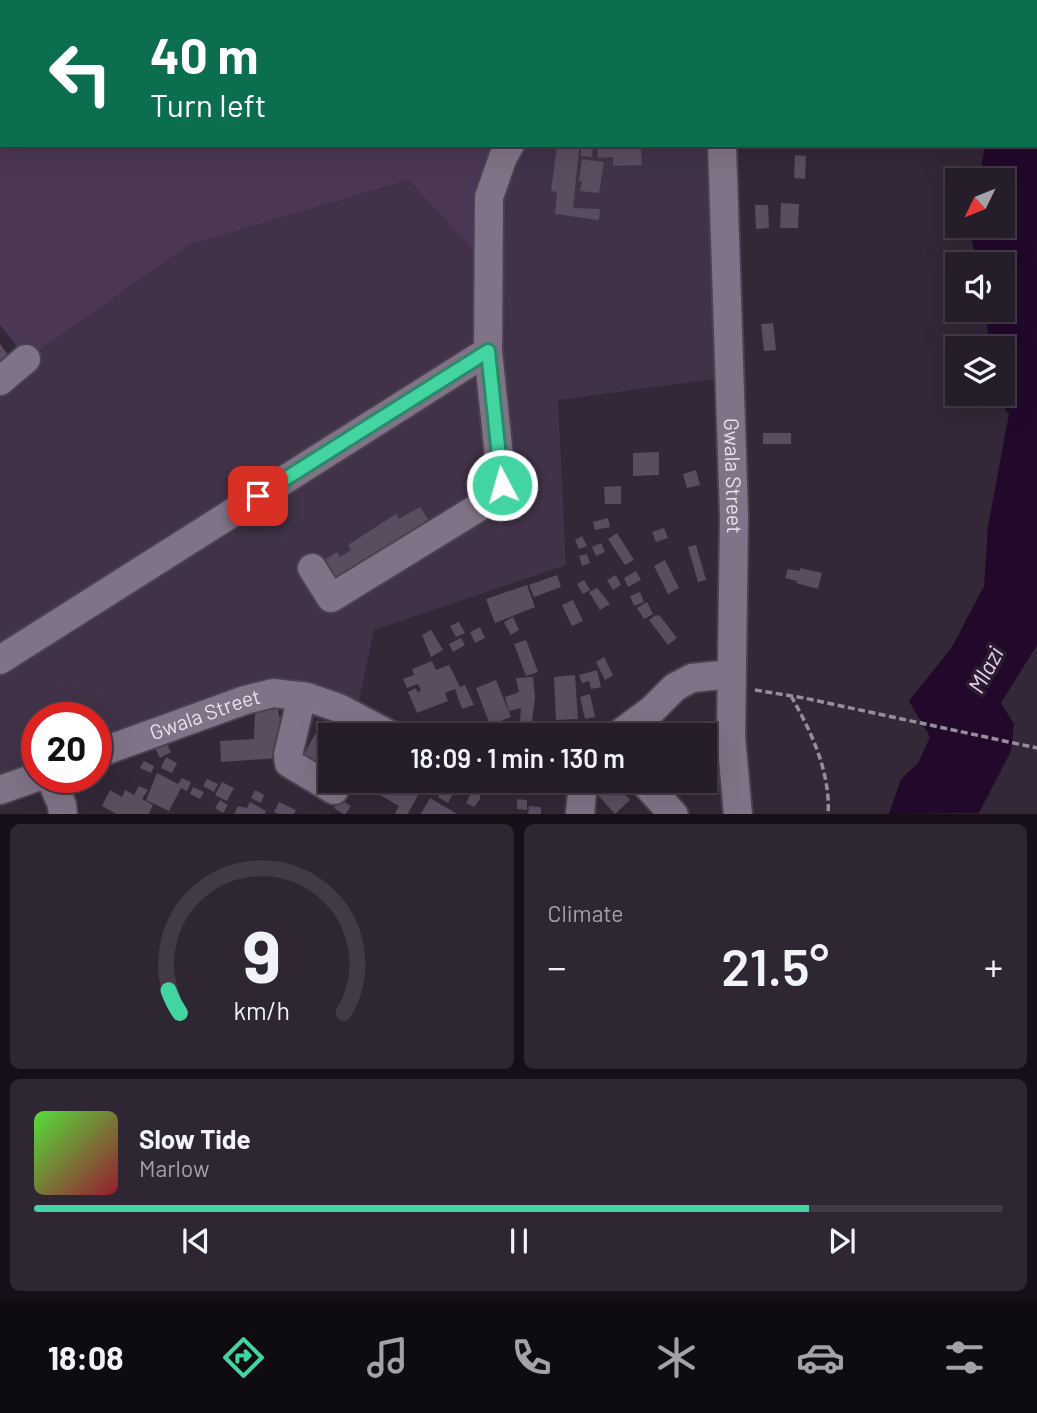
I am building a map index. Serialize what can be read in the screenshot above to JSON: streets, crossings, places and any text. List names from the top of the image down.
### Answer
{
  "streets": {
    "street": ["Gwala Street"]
  },
  "water": ["Mlazi"],
  "north": "bottom left",
  "page": {
    "turn": ["40 m", "Turn left"],
    "limit": "20",
    "trip": "18:09 · 1 min · 130 m",
    "tile": "Climate",
    "heat": ["−", "21.5°", "+"],
    "song": ["Slow Tide", "Marlow"],
    "tabs": "18:08",
    "gauge": ["9", "km/h"]
  }
}
